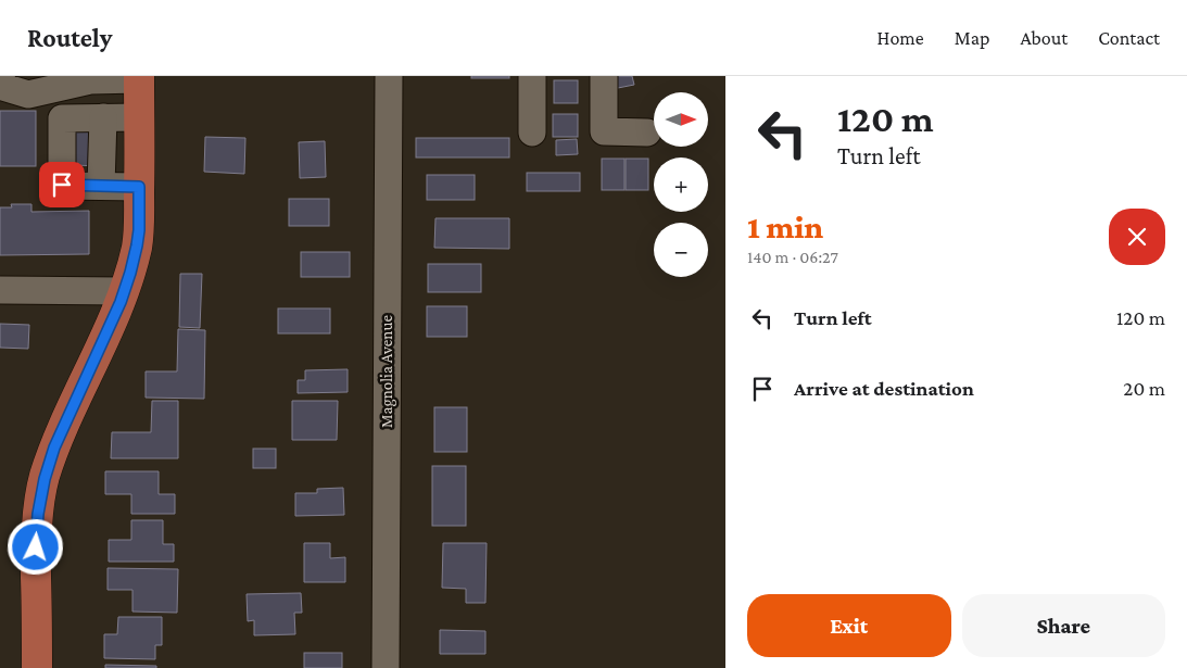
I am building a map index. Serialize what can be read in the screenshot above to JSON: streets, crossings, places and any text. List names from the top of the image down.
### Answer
{
  "streets": {
    "street": ["Magnolia Avenue"]
  },
  "north": "right",
  "page": {
    "header": "Routely",
    "nav": [
      "Home",
      "Map",
      "About",
      "Contact"
    ],
    "turn": ["120 m", "Turn left"],
    "map_buttons": ["+", "−"],
    "heading": ["1 min", "140 m · 06:27"],
    "list": [
      {
        "name": "Turn left",
        "value": "120 m"
      },
      {
        "name": "Arrive at destination",
        "value": "20 m"
      }
    ],
    "buttons": ["Exit", "Share"]
  }
}
